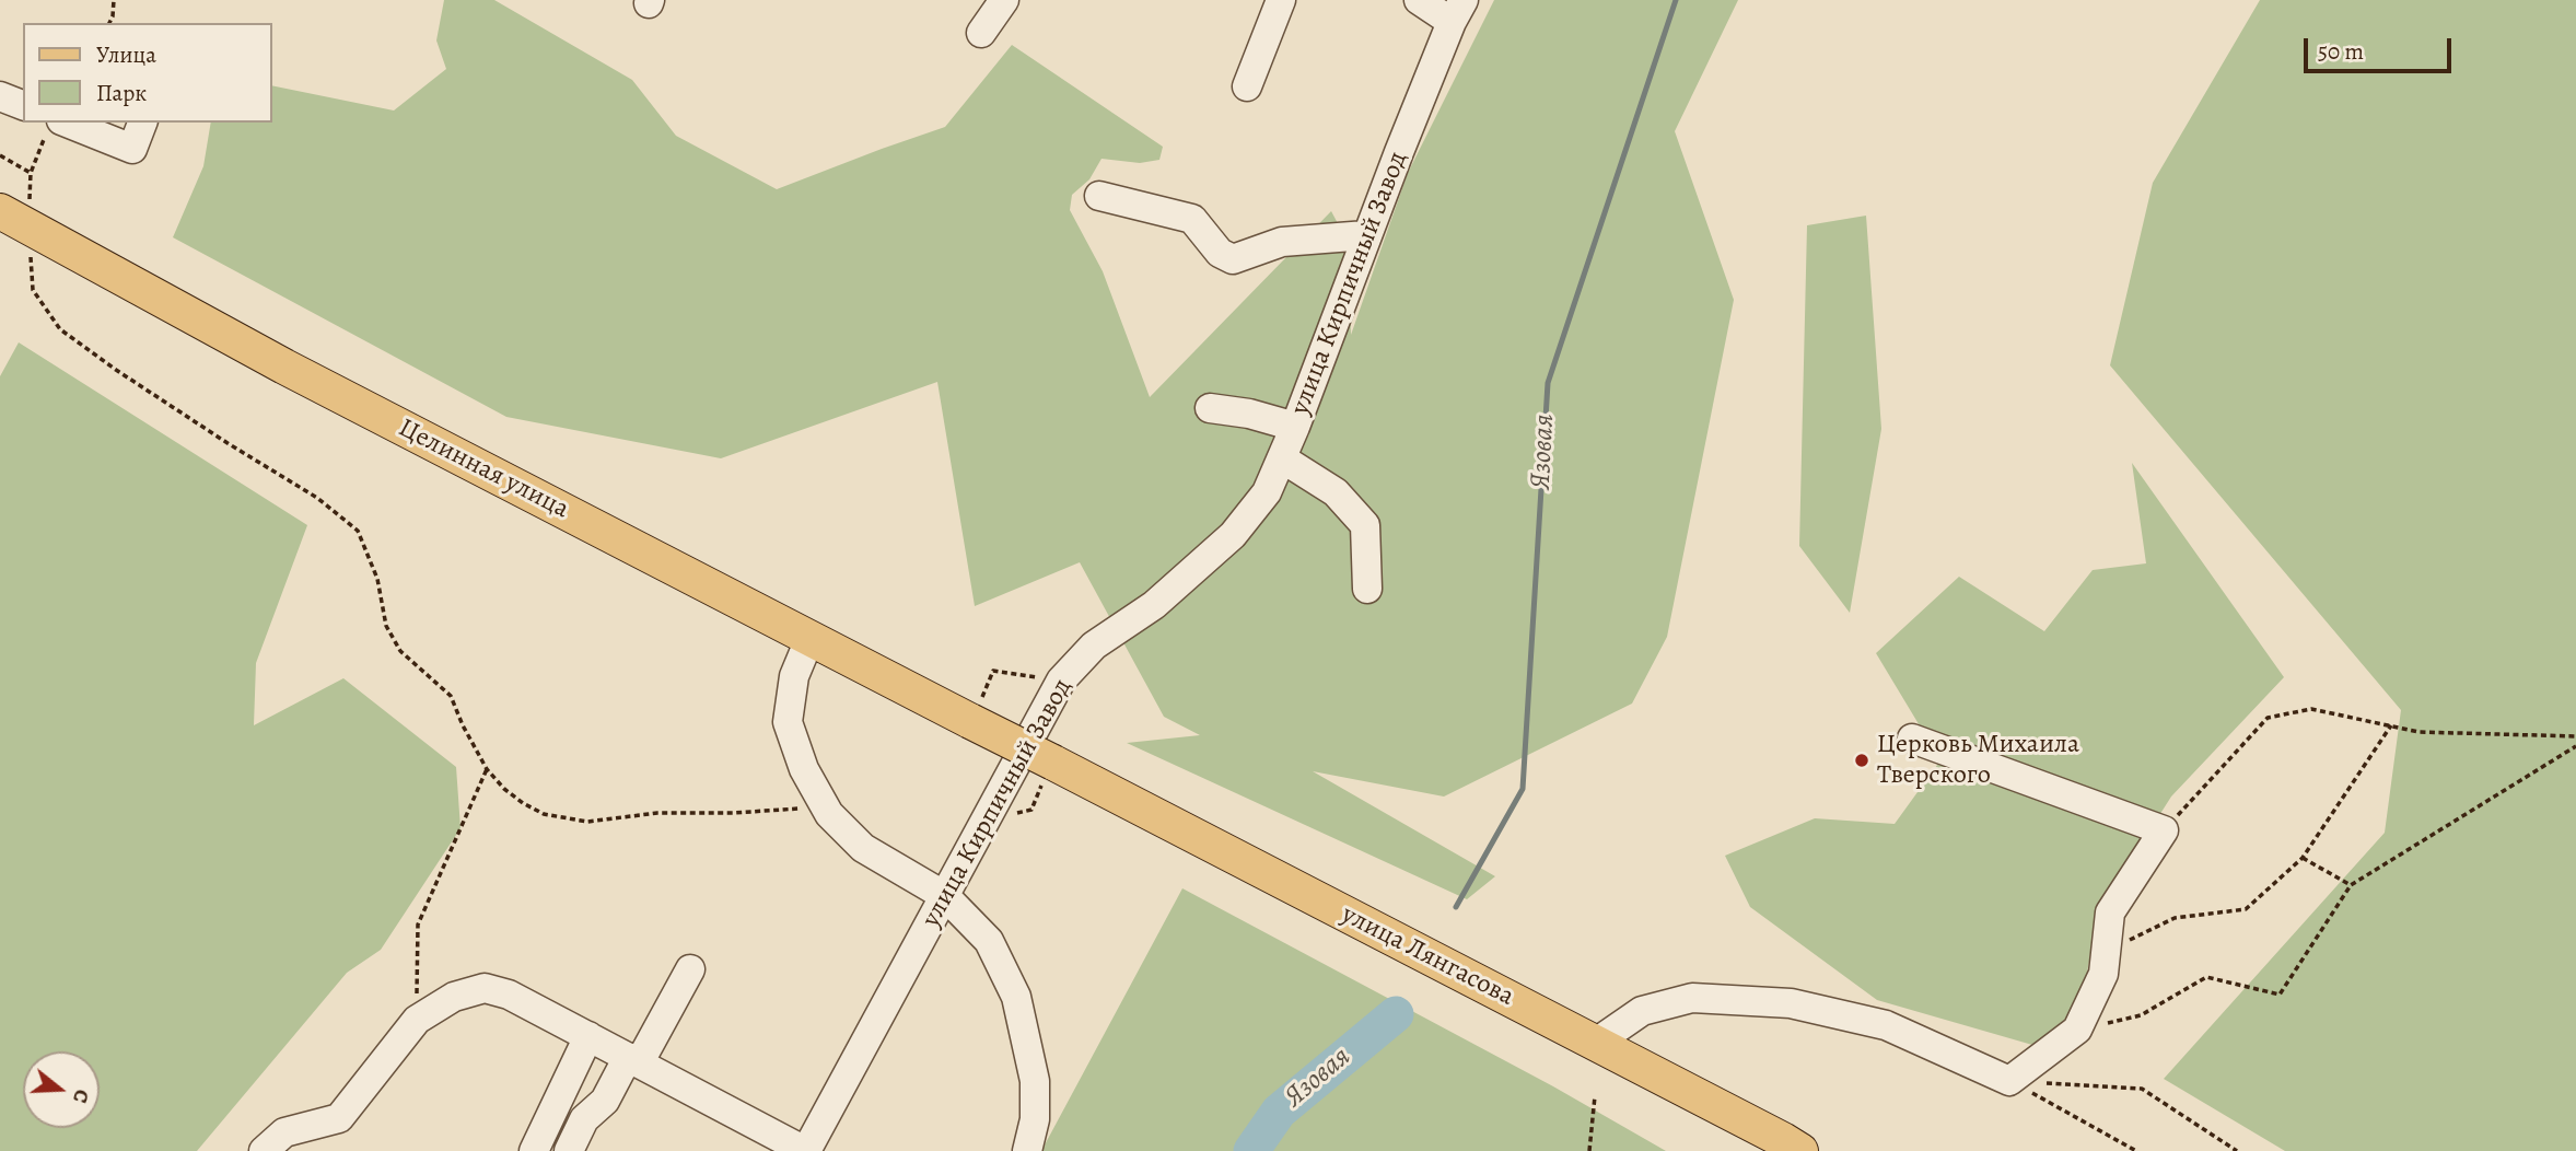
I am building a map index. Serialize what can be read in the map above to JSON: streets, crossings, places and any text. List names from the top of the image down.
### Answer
{
  "streets": {
    "main road": ["Целинная улица", "улица Лянгасова"],
    "street": ["улица Кирпичный Завод"]
  },
  "crossings": [
    ["Целинная улица", "улица Лянгасова"]
  ],
  "water": ["Язовая"],
  "places": ["Церковь Михаила Тверского"],
  "legend": ["Улица", "Парк"],
  "scale_bar": "50 m",
  "north": "right"
}
